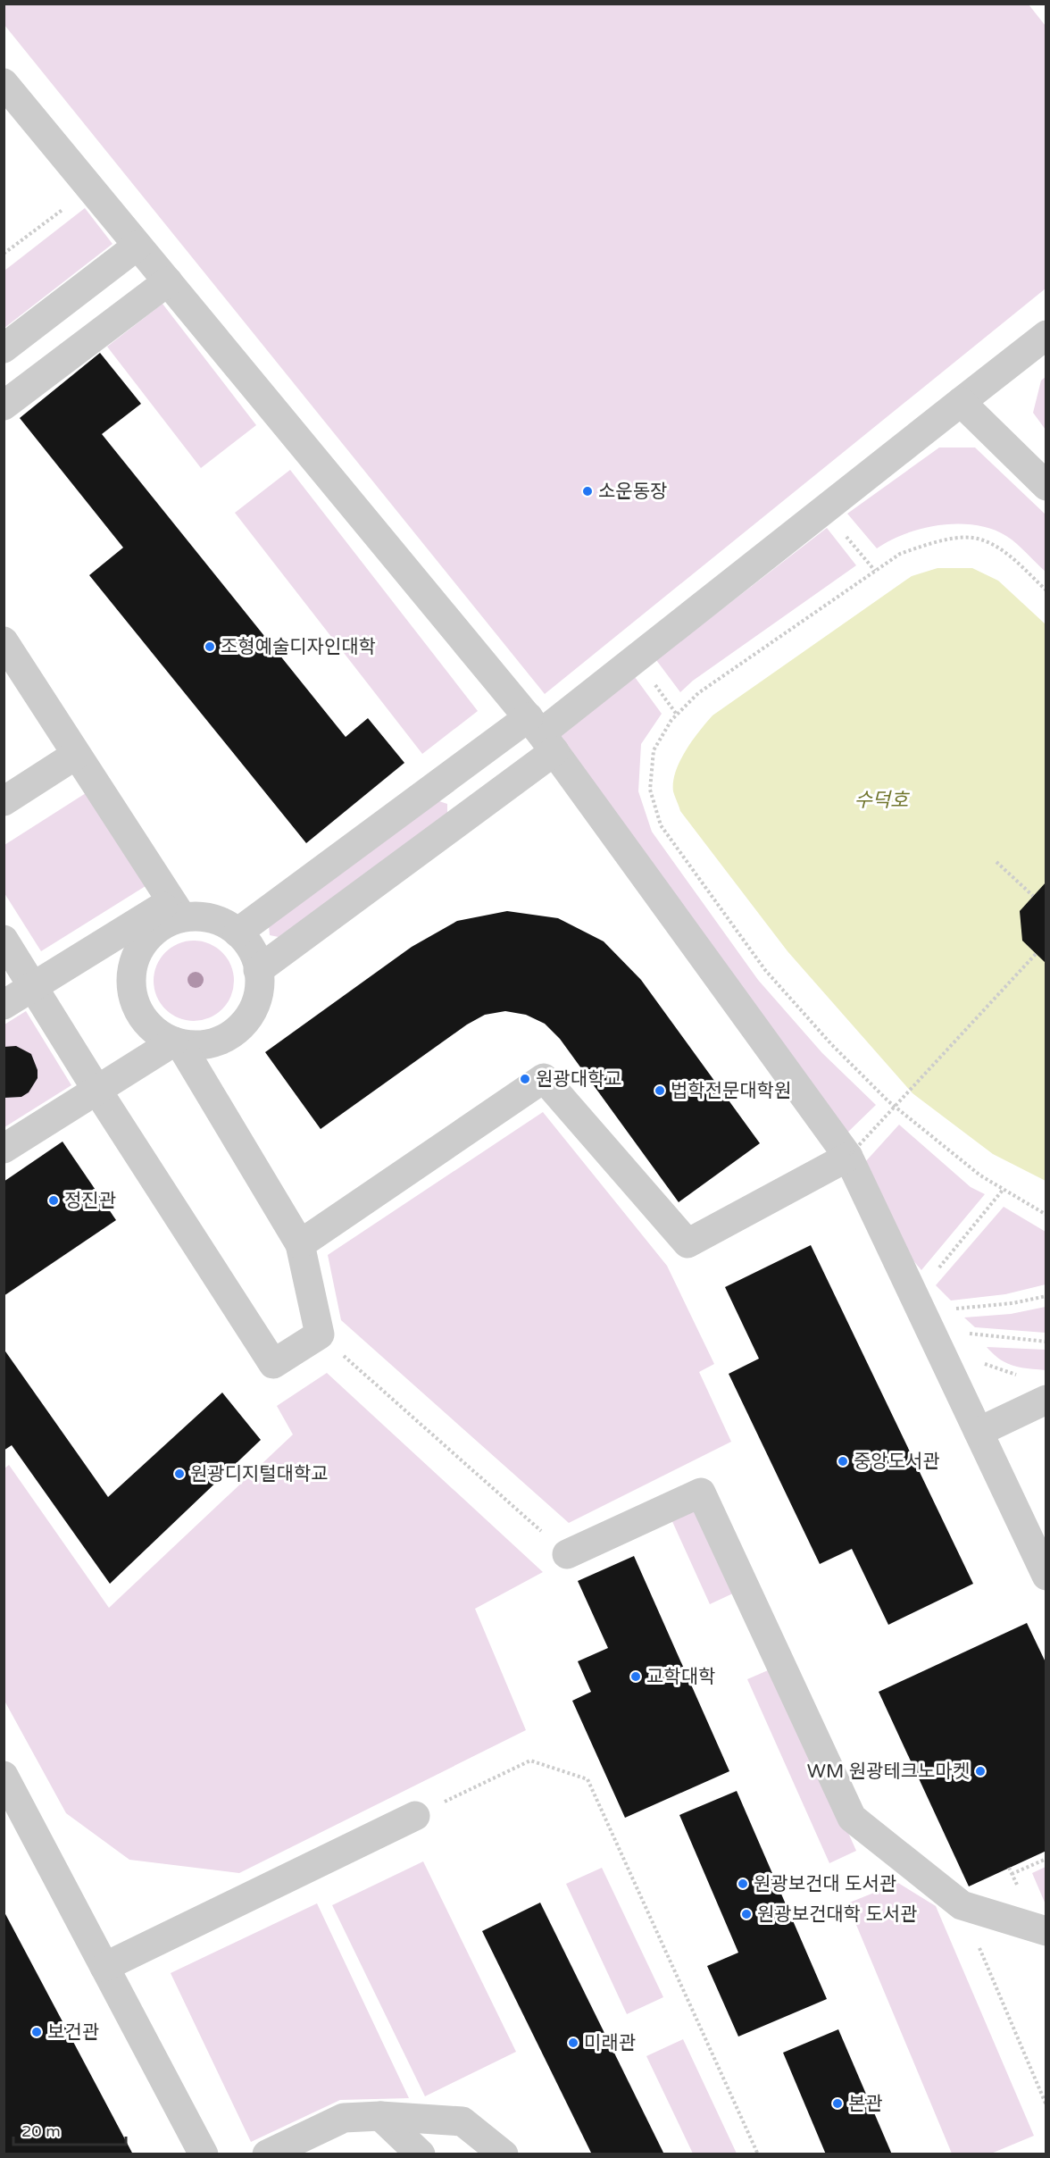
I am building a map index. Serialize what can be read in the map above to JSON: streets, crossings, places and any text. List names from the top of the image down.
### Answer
{
  "water": ["수덕호"],
  "places": [
    "소운동장",
    "조형예술디자인대학",
    "원광대학교",
    "법학전문대학원",
    "정진관",
    "중앙도서관",
    "원광디지털대학교",
    "교학대학",
    "WM 원광테크노마켓",
    "원광보건대 도서관",
    "원광보건대학 도서관",
    "보건관",
    "미래관",
    "본관"
  ],
  "scale_bar": "20 m"
}
